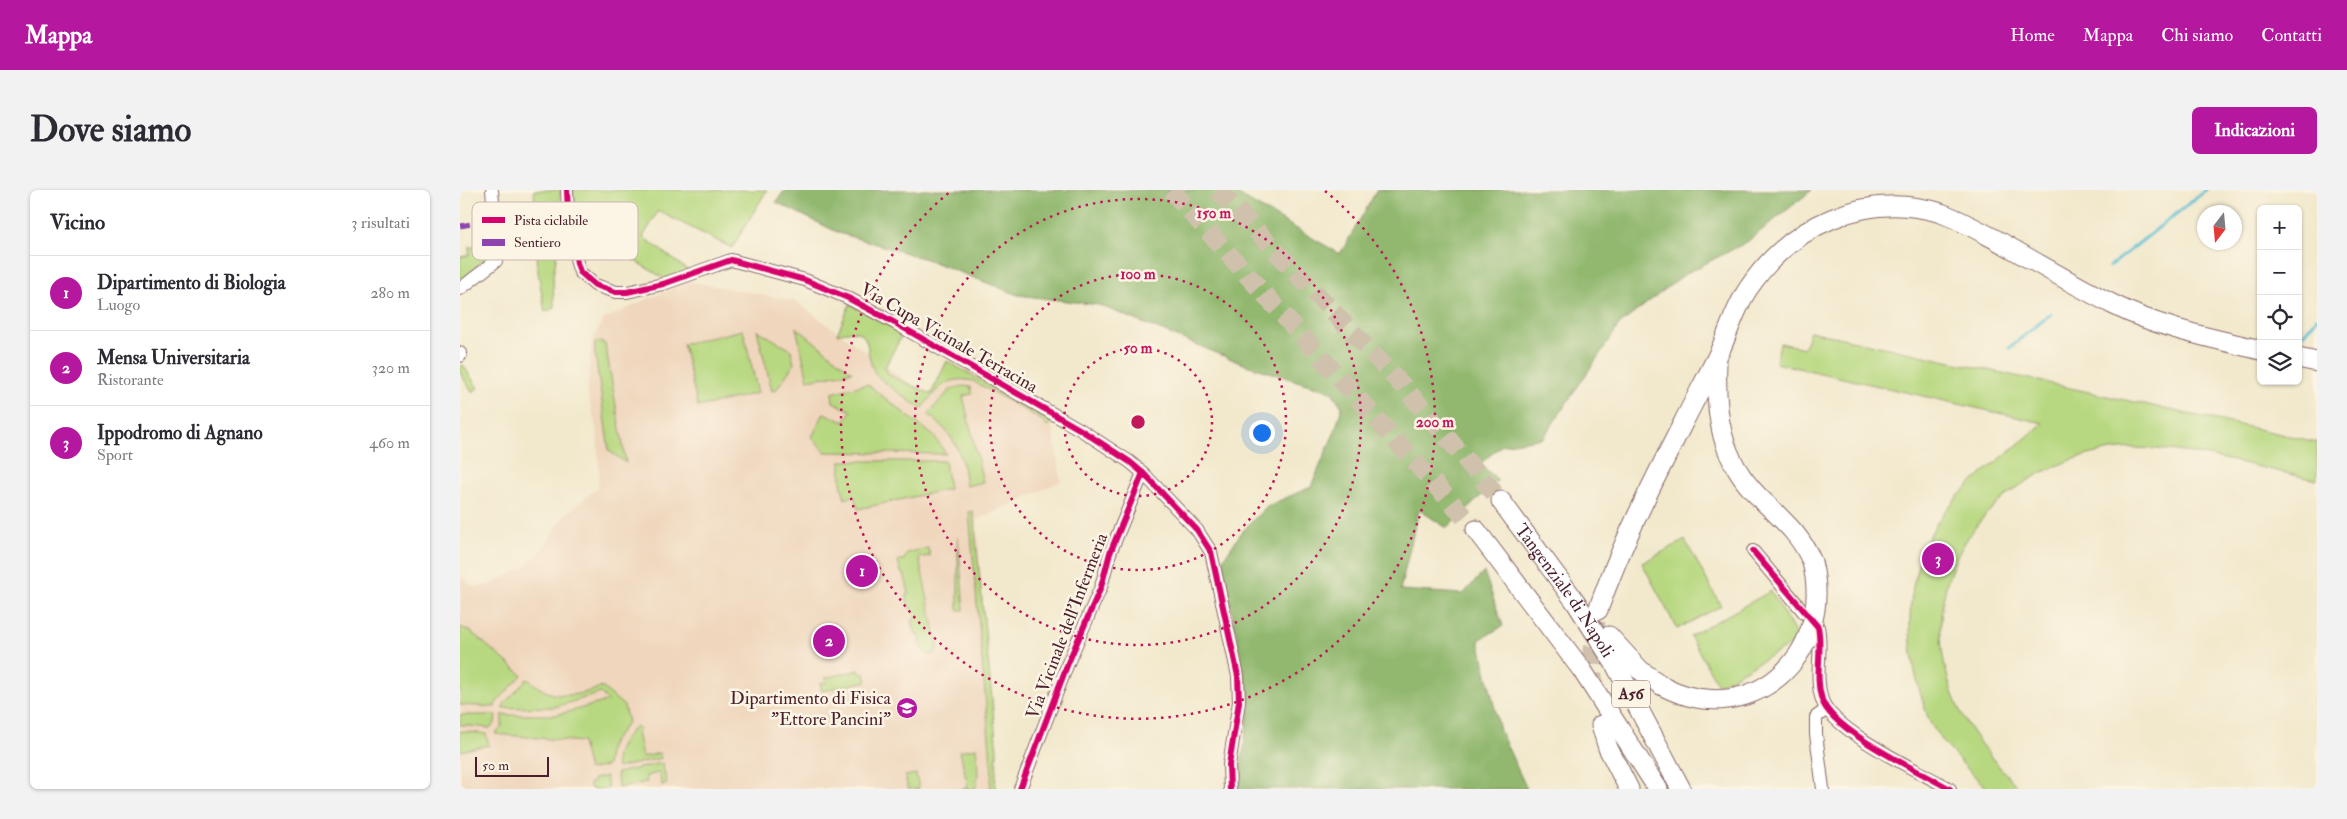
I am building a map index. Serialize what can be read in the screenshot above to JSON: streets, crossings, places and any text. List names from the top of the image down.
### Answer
{
  "streets": {
    "highway": ["Tangenziale di Napoli", "A56"],
    "street": ["Via Cupa Vicinale Terracina", "Via Vicinale dell'Infermeria"]
  },
  "crossings": [
    ["Via Cupa Vicinale Terracina", "Via Vicinale dell'Infermeria"]
  ],
  "places": {
    "school or university": ["Dipartimento di Fisica \"Ettore Pancini\""]
  },
  "legend": ["Pista ciclabile", "Sentiero"],
  "scale_bar": "50 m",
  "north": "bottom",
  "page": {
    "header": "Mappa",
    "nav": [
      "Home",
      "Mappa",
      "Chi siamo",
      "Contatti"
    ],
    "buttons": "Indicazioni",
    "title": "Dove siamo",
    "heading": ["Vicino", "3 risultati"],
    "map_buttons": ["+", "−"],
    "list": [
      {
        "mark": "1",
        "name": "Dipartimento di Biologia",
        "note": "Luogo",
        "value": "280 m"
      },
      {
        "mark": "2",
        "name": "Mensa Universitaria",
        "note": "Ristorante",
        "value": "320 m"
      },
      {
        "mark": "3",
        "name": "Ippodromo di Agnano",
        "note": "Sport",
        "value": "460 m"
      }
    ],
    "pins": ["3", "1", "2"],
    "scale": "50 m"
  },
  "rings": [
    "150 m",
    "100 m",
    "50 m",
    "200 m"
  ]
}
